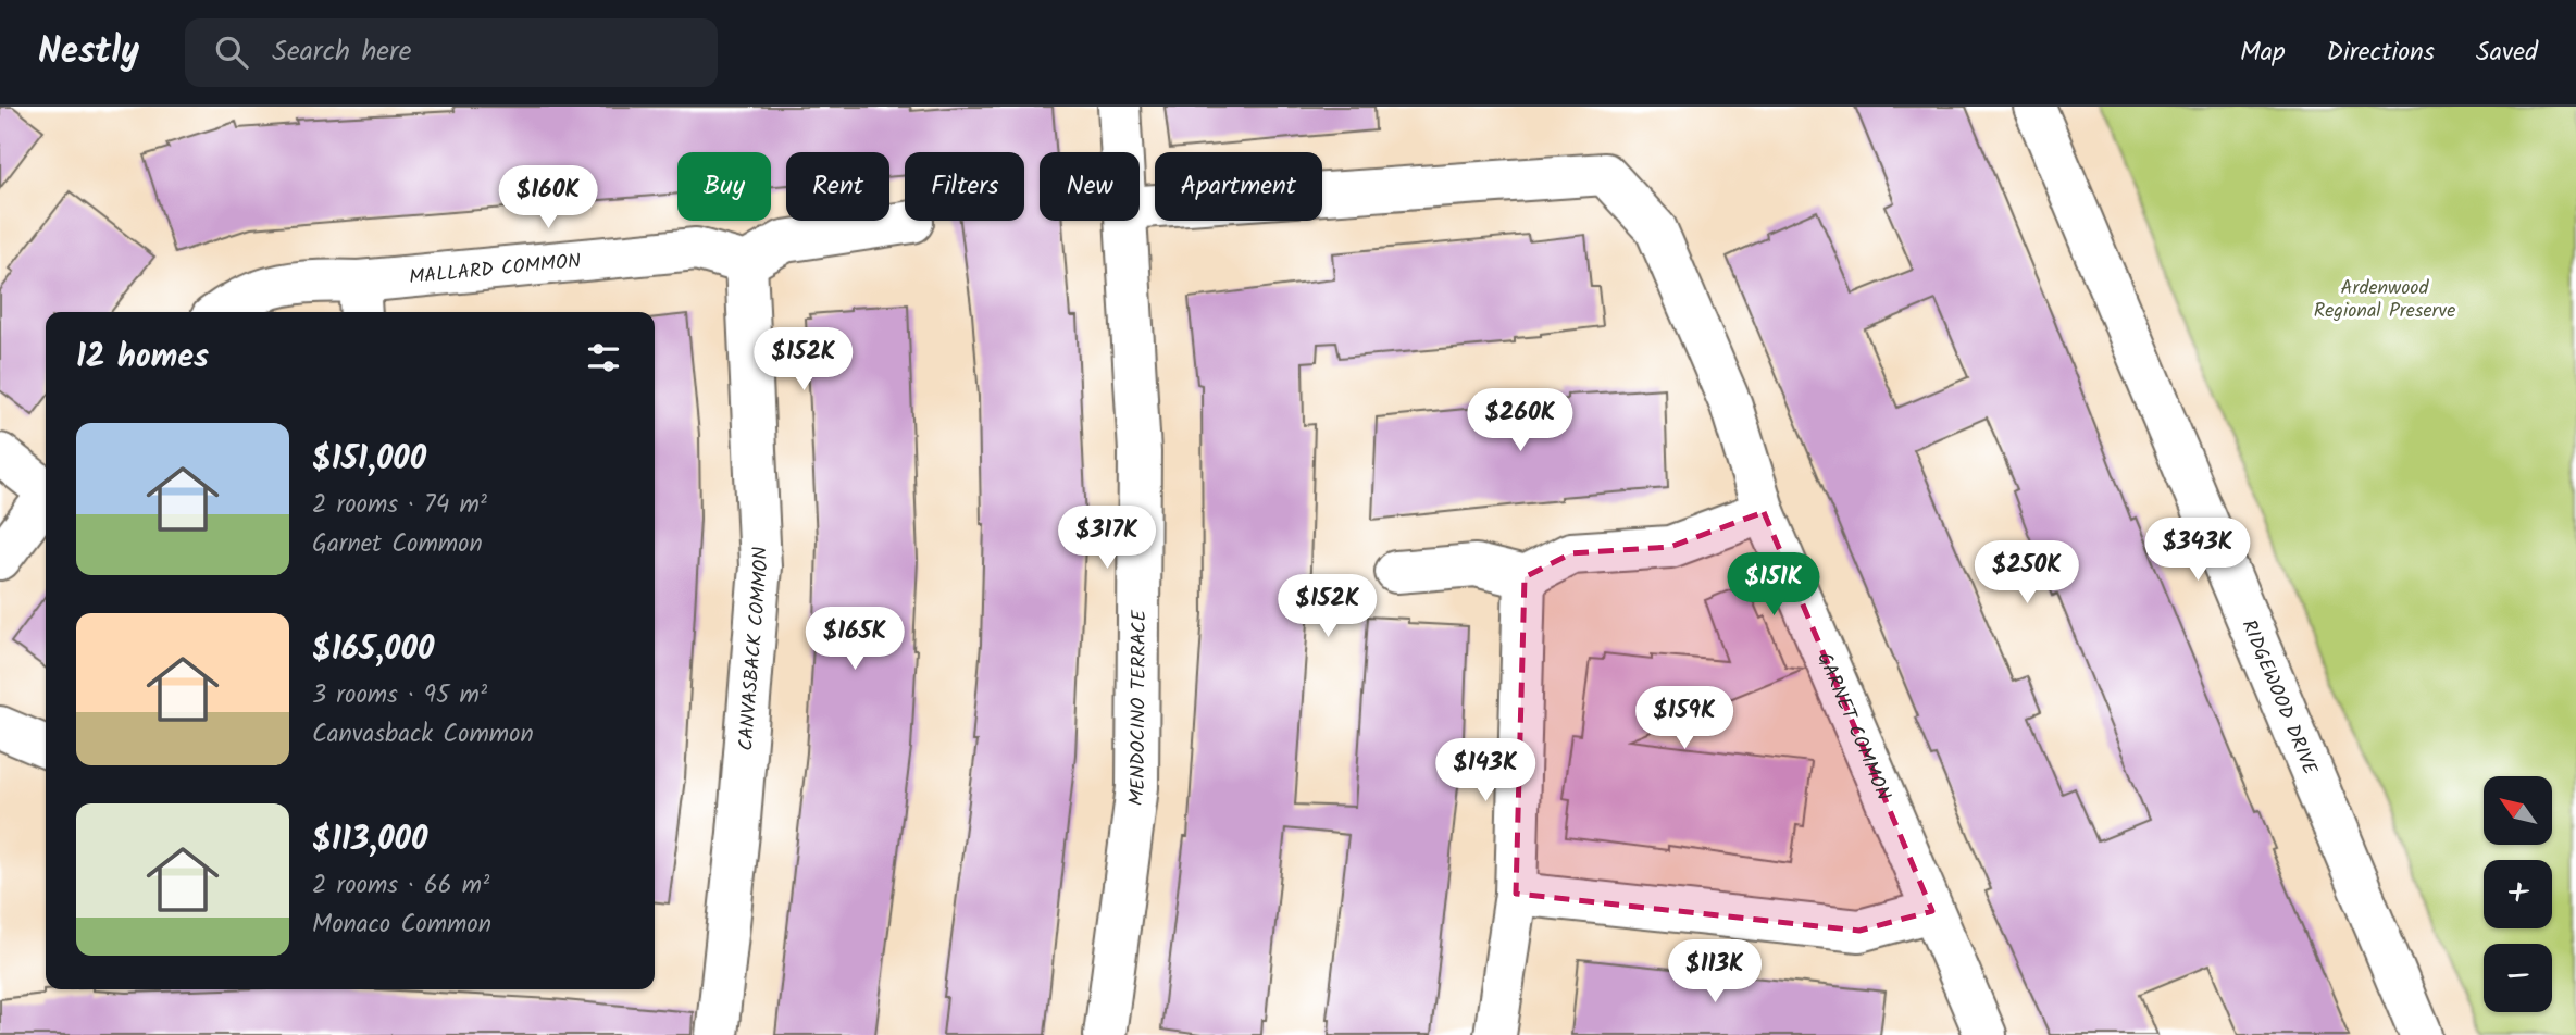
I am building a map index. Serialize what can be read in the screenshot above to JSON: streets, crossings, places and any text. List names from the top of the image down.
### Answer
{
  "streets": {
    "street": [
      "MALLARD COMMON",
      "CANVASBACK COMMON",
      "RIDGEWOOD DRIVE",
      "MENDOCINO TERRACE",
      "GARNET COMMON"
    ]
  },
  "crossings": [
    ["MALLARD COMMON", "CANVASBACK COMMON"]
  ],
  "parks": ["Ardenwood Regional Preserve"],
  "north": "top left",
  "page": {
    "header": "Nestly",
    "search": "Search here",
    "nav": ["Map", "Directions", "Saved"],
    "chip": [
      "Buy",
      "Rent",
      "Filters",
      "New",
      "Apartment"
    ],
    "price": [
      "$160K",
      "$152K",
      "$260K",
      "$317K",
      "$343K",
      "$250K",
      "$151K",
      "$152K",
      "$165K",
      "$159K",
      "$143K",
      "$113K"
    ],
    "heading": "12 homes",
    "list": [
      {
        "name": "$151,000",
        "note": "2 rooms · 74 m² · Garnet Common"
      },
      {
        "name": "$165,000",
        "note": "3 rooms · 95 m² · Canvasback Common"
      },
      {
        "name": "$113,000",
        "note": "2 rooms · 66 m² · Monaco Common"
      }
    ],
    "map_buttons": ["+", "−"]
  }
}
